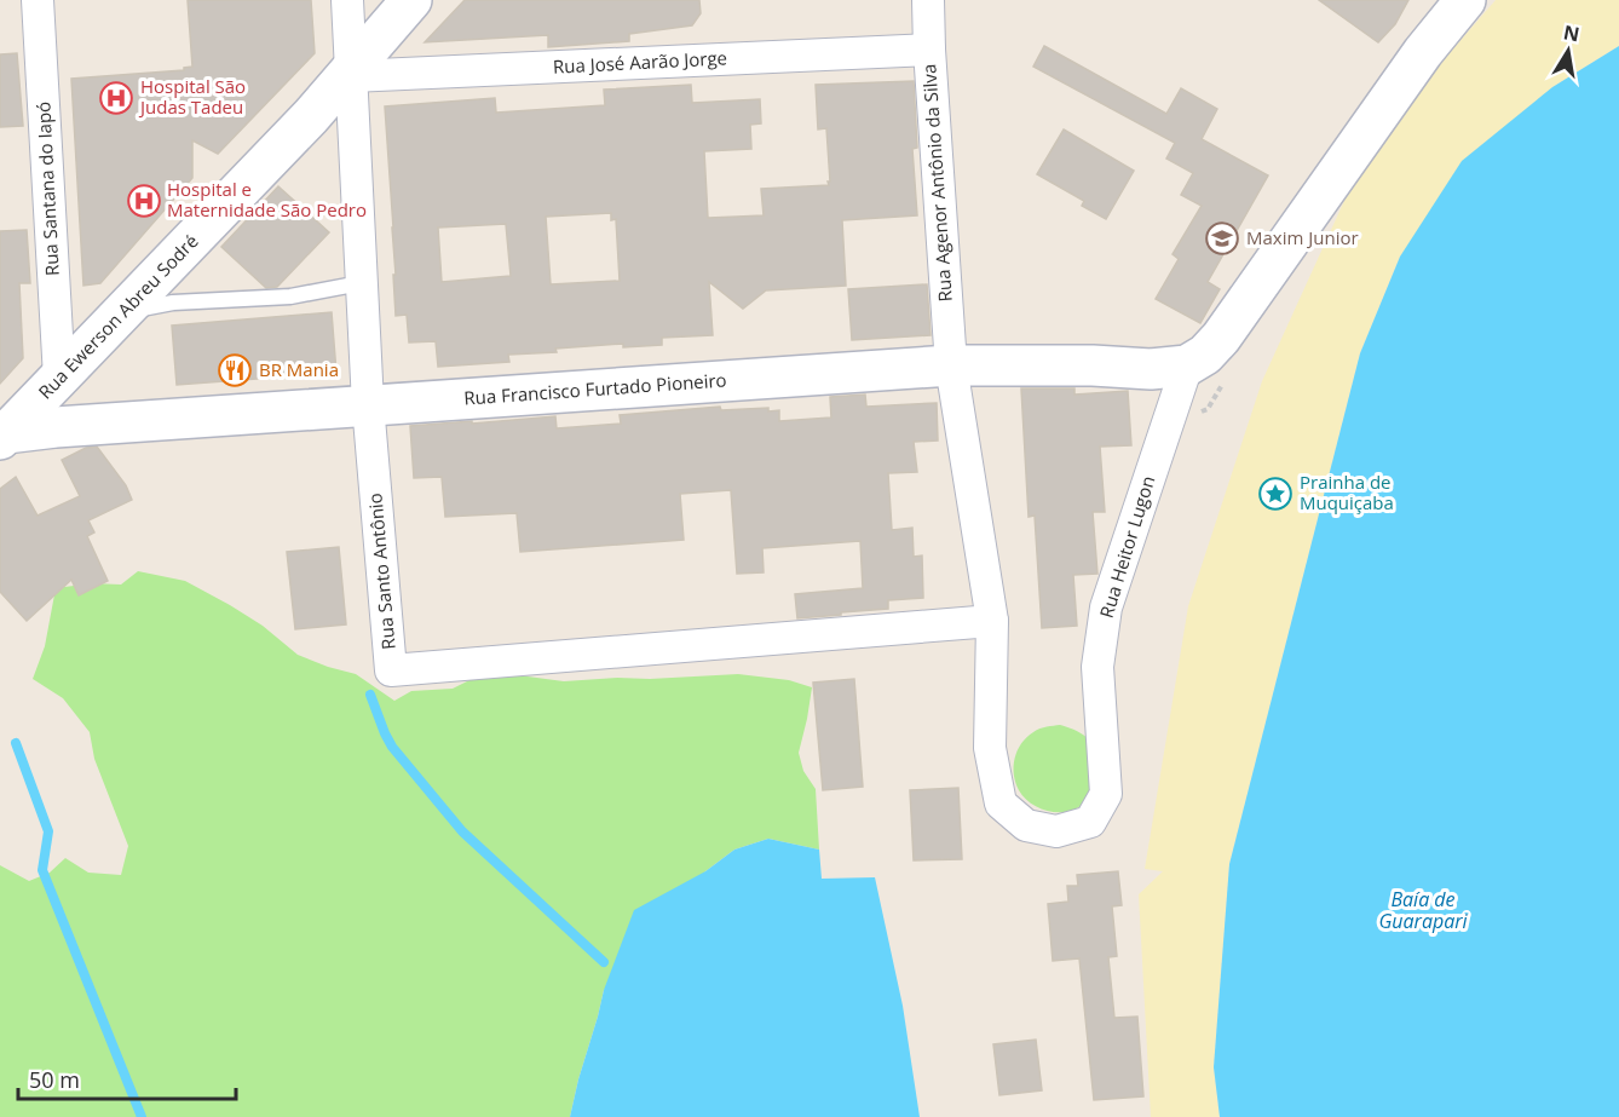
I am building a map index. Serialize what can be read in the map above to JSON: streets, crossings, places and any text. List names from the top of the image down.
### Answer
{
  "streets": {
    "street": [
      "Rua José Aarão Jorge",
      "Rua Agenor Antônio da Silva",
      "Rua Santana do Iapó",
      "Rua Ewerson Abreu Sodré",
      "Rua Francisco Furtado Pioneiro",
      "Rua Heitor Lugon",
      "Rua Santo Antônio"
    ]
  },
  "crossings": [
    ["Rua José Aarão Jorge", "Rua Agenor Antônio da Silva"],
    ["Rua José Aarão Jorge", "Rua Ewerson Abreu Sodré"],
    ["Rua José Aarão Jorge", "Rua Santo Antônio"],
    ["Rua Agenor Antônio da Silva", "Rua Francisco Furtado Pioneiro"],
    ["Rua Agenor Antônio da Silva", "Rua Heitor Lugon"],
    ["Rua Santana do Iapó", "Rua Ewerson Abreu Sodré"],
    ["Rua Ewerson Abreu Sodré", "Rua Francisco Furtado Pioneiro"],
    ["Rua Ewerson Abreu Sodré", "Rua Santo Antônio"],
    ["Rua Francisco Furtado Pioneiro", "Rua Heitor Lugon"],
    ["Rua Francisco Furtado Pioneiro", "Rua Santo Antônio"],
    ["Rua Heitor Lugon", "Rua Santo Antônio"]
  ],
  "water": ["Baía de Guarapari"],
  "places": {
    "hospital": ["Hospital São Judas Tadeu", "Hospital e Maternidade São Pedro"],
    "school or university": ["Maxim Junior"],
    "restaurant": ["BR Mania"],
    "place": ["Prainha de Muquiçaba"]
  },
  "scale_bar": "50 m",
  "north": "top"
}
